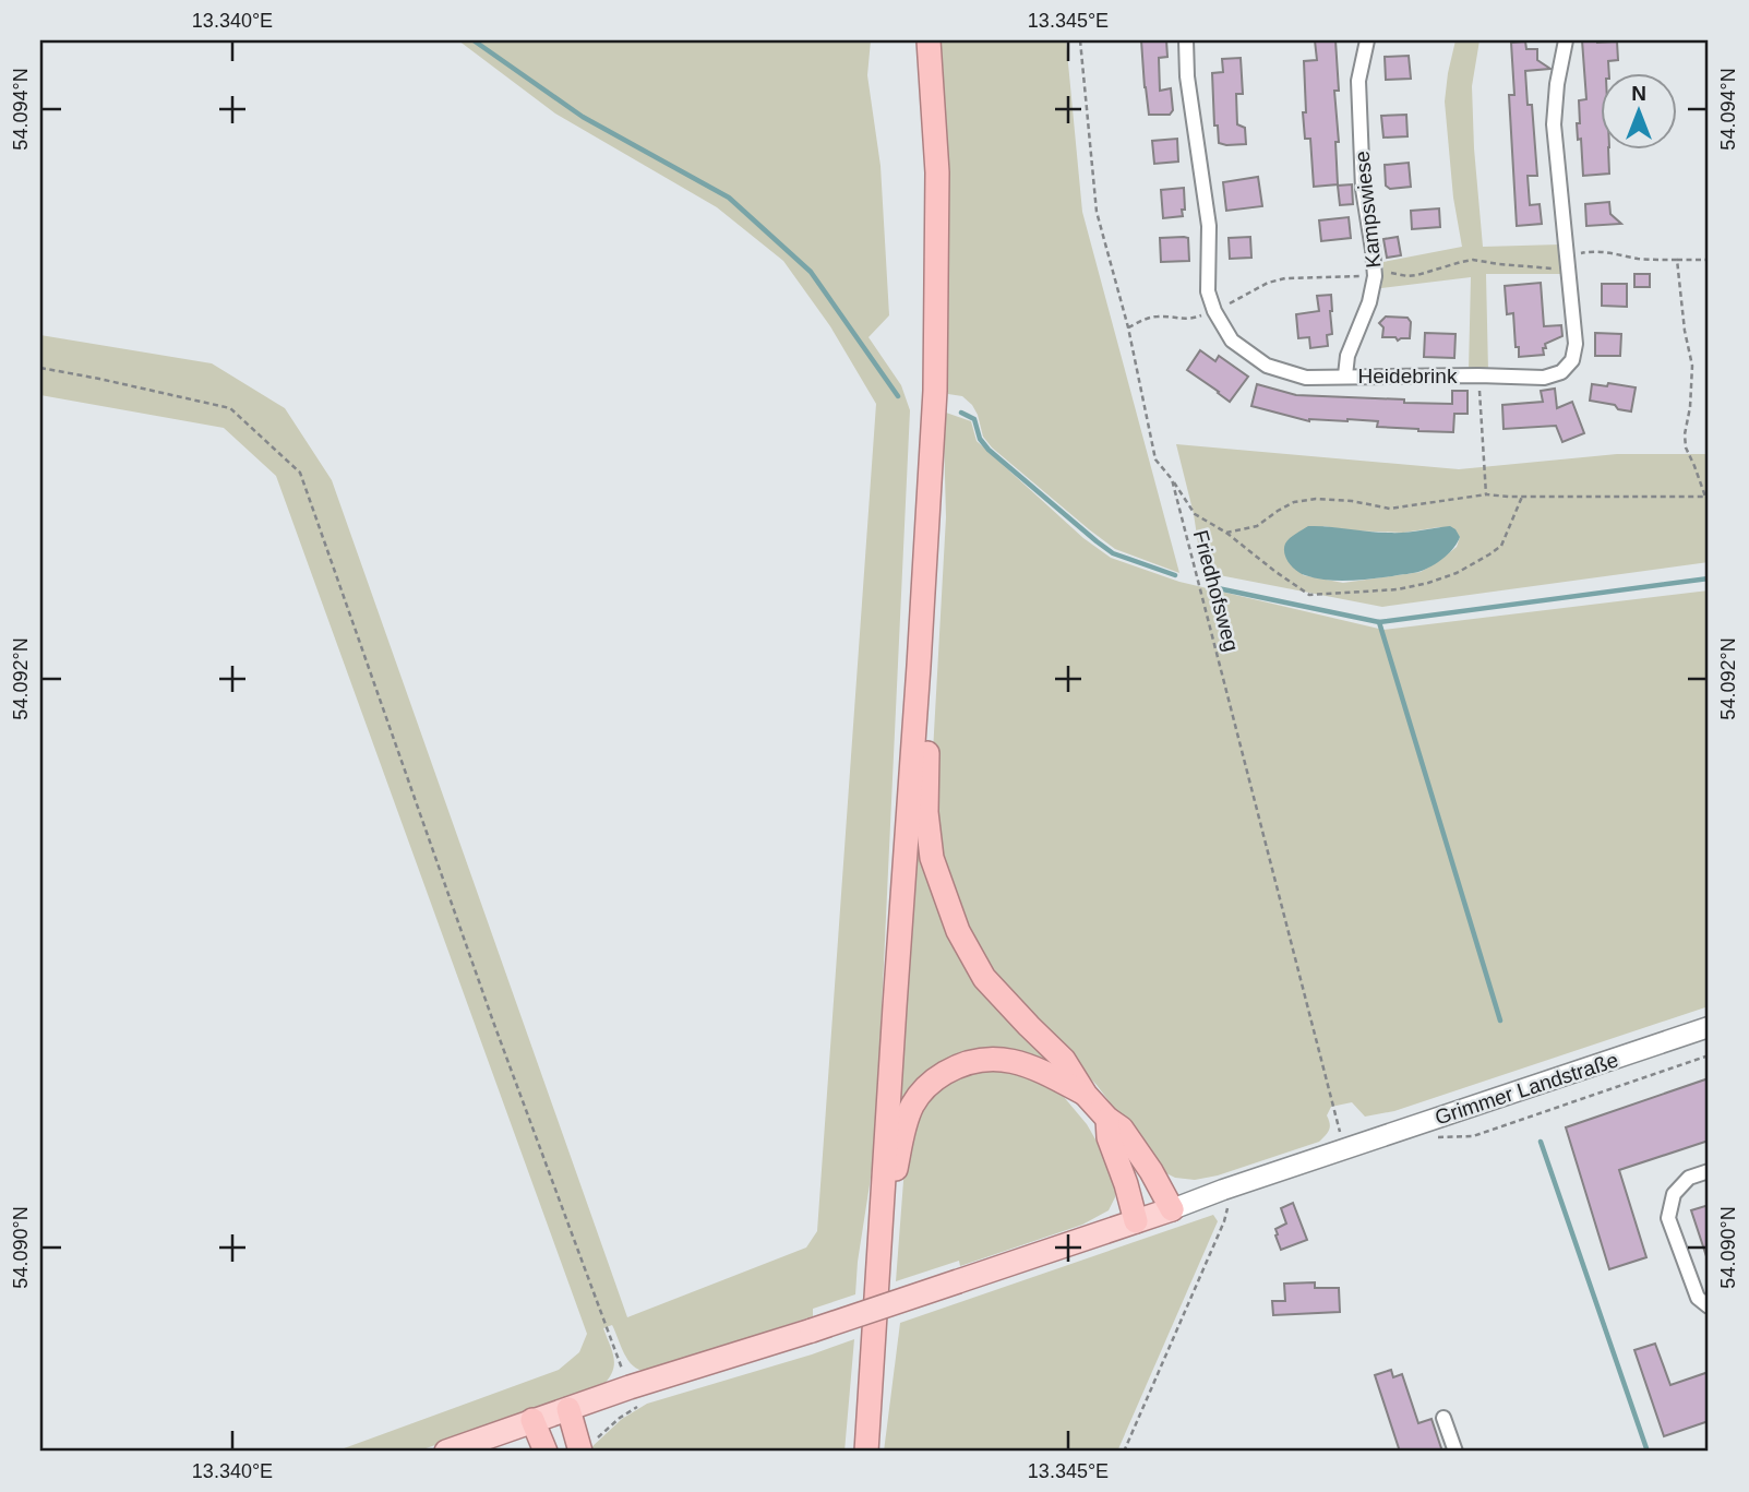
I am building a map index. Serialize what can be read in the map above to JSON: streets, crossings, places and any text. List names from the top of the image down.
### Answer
{
  "streets": {
    "main road": ["Grimmer Landstraße"],
    "street": ["Kampswiese", "Heidebrink"],
    "path": ["Friedhofsweg"]
  },
  "crossings": [
    ["Kampswiese", "Heidebrink"],
    ["Friedhofsweg", "Grimmer Landstraße"]
  ],
  "north": "top",
  "coordinates": [
    "13.340°E",
    "13.345°E",
    "54.094°N",
    "54.092°N",
    "54.090°N"
  ]
}
